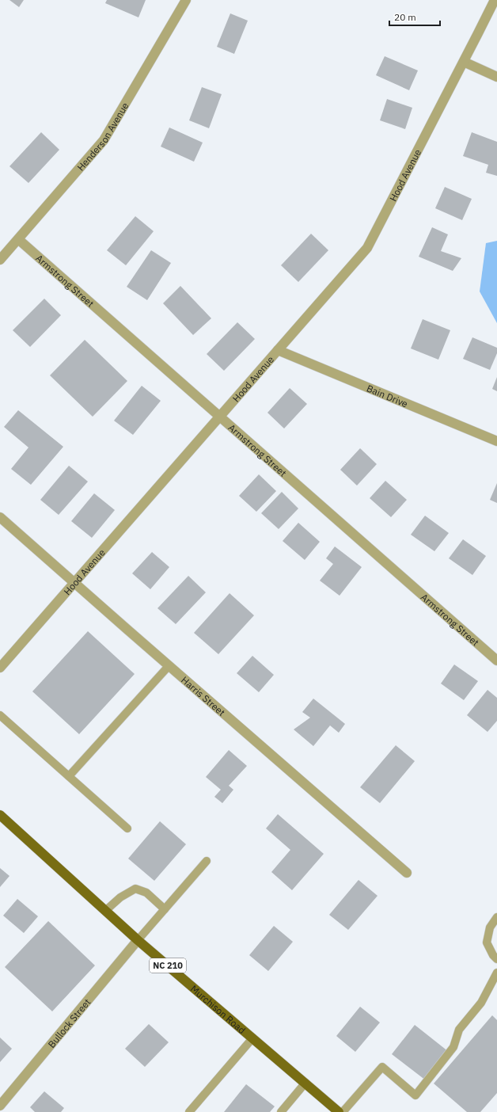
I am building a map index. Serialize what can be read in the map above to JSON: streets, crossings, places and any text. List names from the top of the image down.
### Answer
{
  "streets": {
    "main road": ["NC 210", "Murchison Road"],
    "street": [
      "Henderson Avenue",
      "Hood Avenue",
      "Armstrong Street",
      "Bain Drive",
      "Harris Street",
      "Bullock Street"
    ]
  },
  "crossings": [
    ["Henderson Avenue", "Armstrong Street"],
    ["Hood Avenue", "Armstrong Street"],
    ["Hood Avenue", "Bain Drive"],
    ["Hood Avenue", "Harris Street"],
    ["Murchison Road", "Bullock Street"]
  ],
  "scale_bar": "20 m"
}
